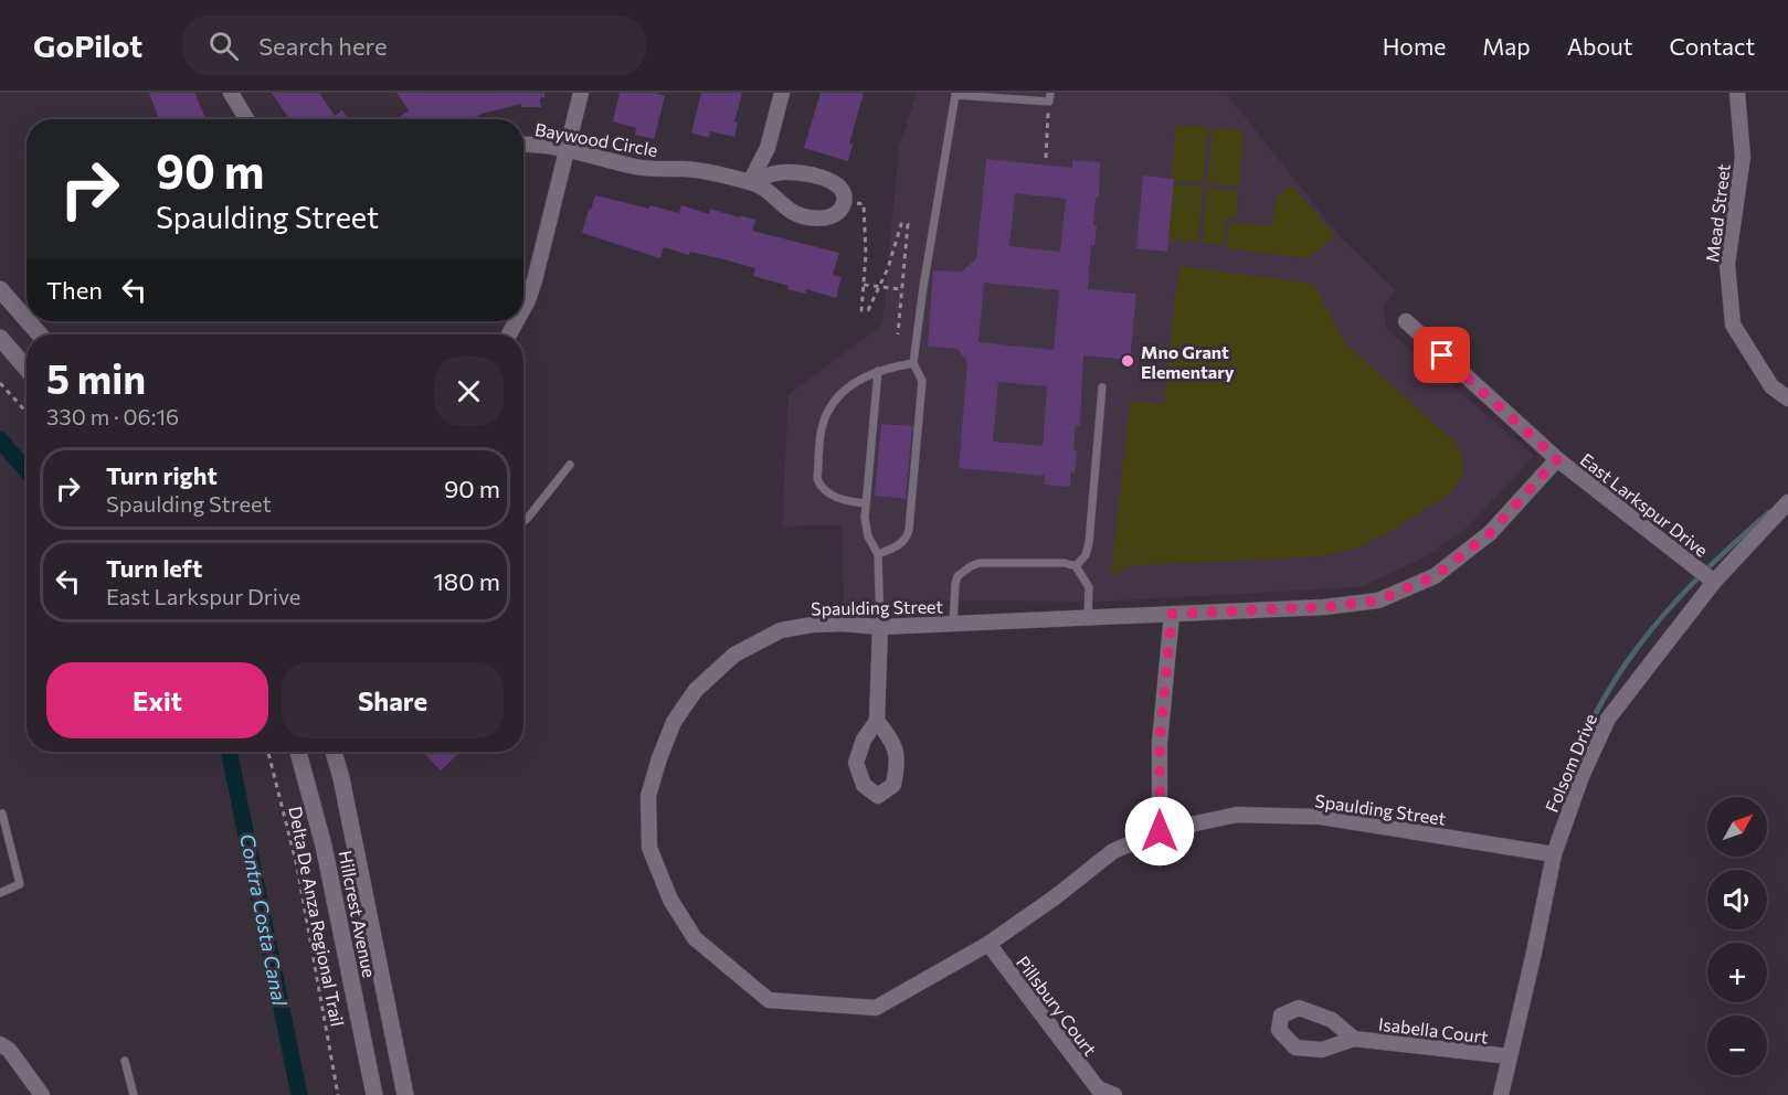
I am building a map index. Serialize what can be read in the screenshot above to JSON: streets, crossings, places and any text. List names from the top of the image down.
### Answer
{
  "streets": {
    "main road": ["Hillcrest Avenue"],
    "street": [
      "Baywood Circle",
      "Mead Street",
      "East Larkspur Drive",
      "Spaulding Street",
      "Folsom Drive",
      "Pillsbury Court",
      "Isabella Court"
    ],
    "path": ["Delta De Anza Regional Trail"]
  },
  "crossings": [
    ["East Larkspur Drive", "Spaulding Street"],
    ["East Larkspur Drive", "Folsom Drive"],
    ["Spaulding Street", "Folsom Drive"],
    ["Spaulding Street", "Pillsbury Court"],
    ["Folsom Drive", "Isabella Court"]
  ],
  "water": ["Contra Costa Canal"],
  "places": ["Mno Grant Elementary"],
  "north": "top right",
  "page": {
    "header": "GoPilot",
    "search": "Search here",
    "nav": [
      "Home",
      "Map",
      "About",
      "Contact"
    ],
    "turn": ["90 m", "Spaulding Street"],
    "then": "Then",
    "heading": ["5 min", "330 m · 06:16"],
    "list": [
      {
        "name": "Turn right",
        "note": "Spaulding Street",
        "value": "90 m"
      },
      {
        "name": "Turn left",
        "note": "East Larkspur Drive",
        "value": "180 m"
      }
    ],
    "buttons": ["Exit", "Share"],
    "map_buttons": ["+", "−"]
  }
}
